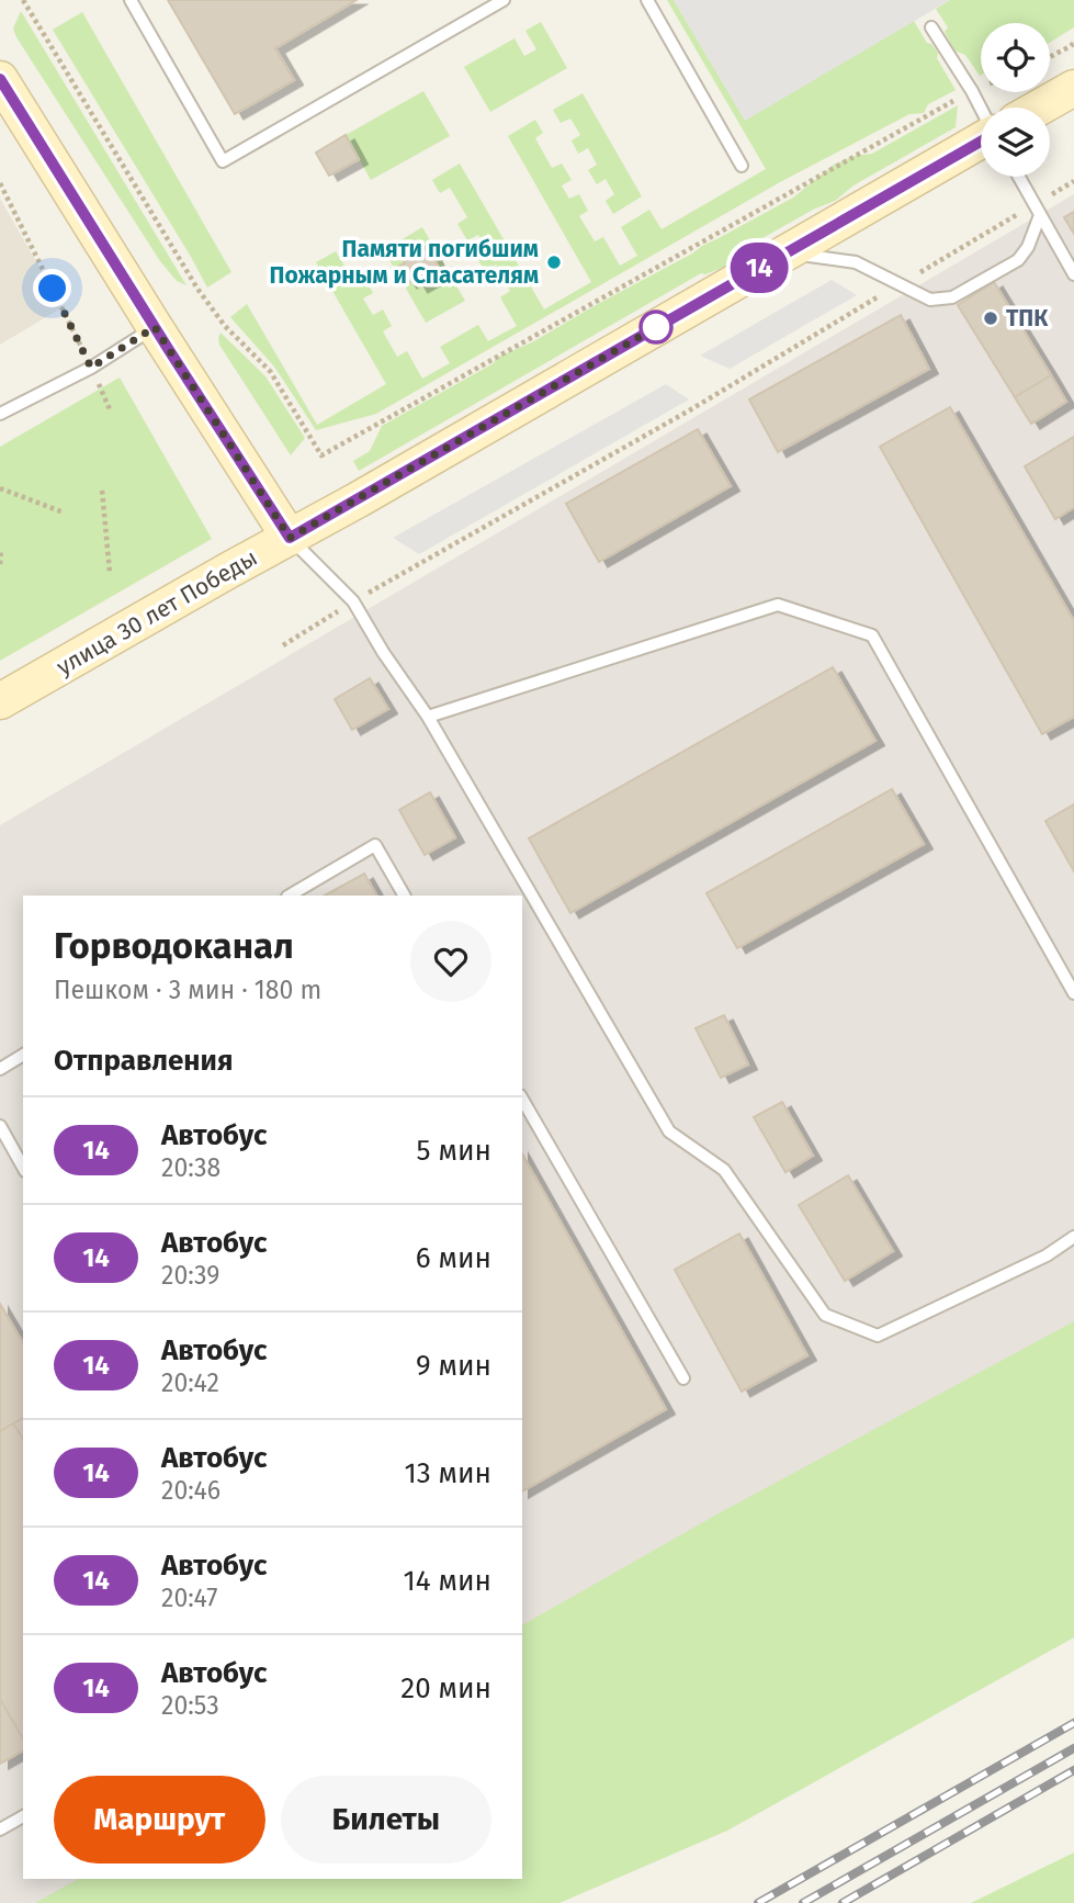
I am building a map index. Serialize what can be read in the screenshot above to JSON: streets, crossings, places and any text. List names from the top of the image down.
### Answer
{
  "streets": {
    "street": ["улица 30 лет Победы"]
  },
  "places": ["Памяти погибшим Пожарным и Спасателям", "ТПК"],
  "lines": ["bus line 14"],
  "page": {
    "on_map": "14",
    "heading": [
      ["Горводоканал", "Пешком · 3 мин · 180 m"],
      "Отправления"
    ],
    "list": [
      {
        "mark": "14",
        "name": "Автобус",
        "note": "20:38",
        "value": "5 мин"
      },
      {
        "mark": "14",
        "name": "Автобус",
        "note": "20:39",
        "value": "6 мин"
      },
      {
        "mark": "14",
        "name": "Автобус",
        "note": "20:42",
        "value": "9 мин"
      },
      {
        "mark": "14",
        "name": "Автобус",
        "note": "20:46",
        "value": "13 мин"
      },
      {
        "mark": "14",
        "name": "Автобус",
        "note": "20:47",
        "value": "14 мин"
      },
      {
        "mark": "14",
        "name": "Автобус",
        "note": "20:53",
        "value": "20 мин"
      }
    ],
    "buttons": ["Маршрут", "Билеты"]
  }
}
